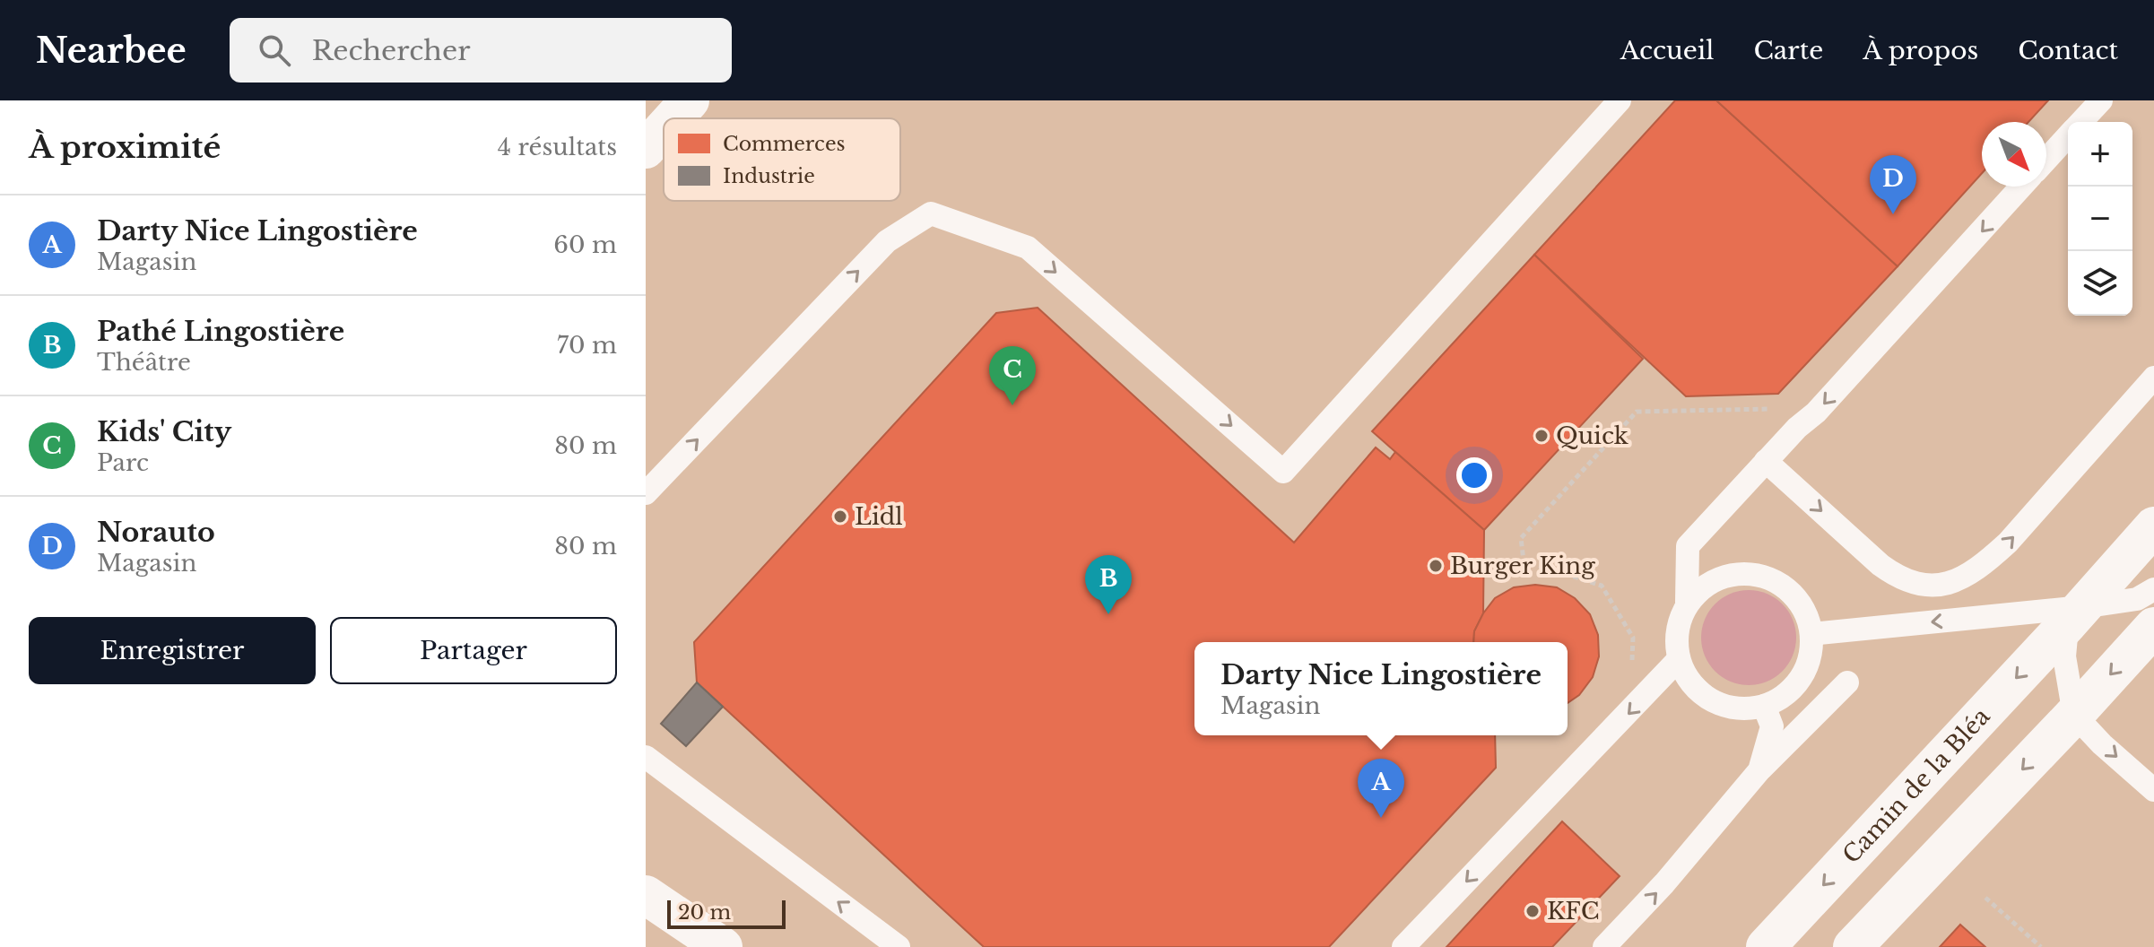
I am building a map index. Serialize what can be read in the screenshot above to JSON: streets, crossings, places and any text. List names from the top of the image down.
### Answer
{
  "streets": {
    "street": ["Camin de la Bléa"]
  },
  "places": [
    "Quick",
    "Lidl",
    "Burger King",
    "KFC"
  ],
  "legend": ["Commerces", "Industrie"],
  "scale_bar": "20 m",
  "north": "bottom right",
  "page": {
    "header": "Nearbee",
    "search": "Rechercher",
    "nav": [
      "Accueil",
      "Carte",
      "À propos",
      "Contact"
    ],
    "heading": ["À proximité", "4 résultats"],
    "map_buttons": ["+", "−"],
    "pins": [
      "D",
      "C",
      "B",
      "A"
    ],
    "list": [
      {
        "mark": "A",
        "name": "Darty Nice Lingostière",
        "note": "Magasin",
        "value": "60 m"
      },
      {
        "mark": "B",
        "name": "Pathé Lingostière",
        "note": "Théâtre",
        "value": "70 m"
      },
      {
        "mark": "C",
        "name": "Kids' City",
        "note": "Parc",
        "value": "80 m"
      },
      {
        "mark": "D",
        "name": "Norauto",
        "note": "Magasin",
        "value": "80 m"
      }
    ],
    "buttons": ["Enregistrer", "Partager"],
    "popup": ["Darty Nice Lingostière", "Magasin"],
    "scale": "20 m"
  }
}
